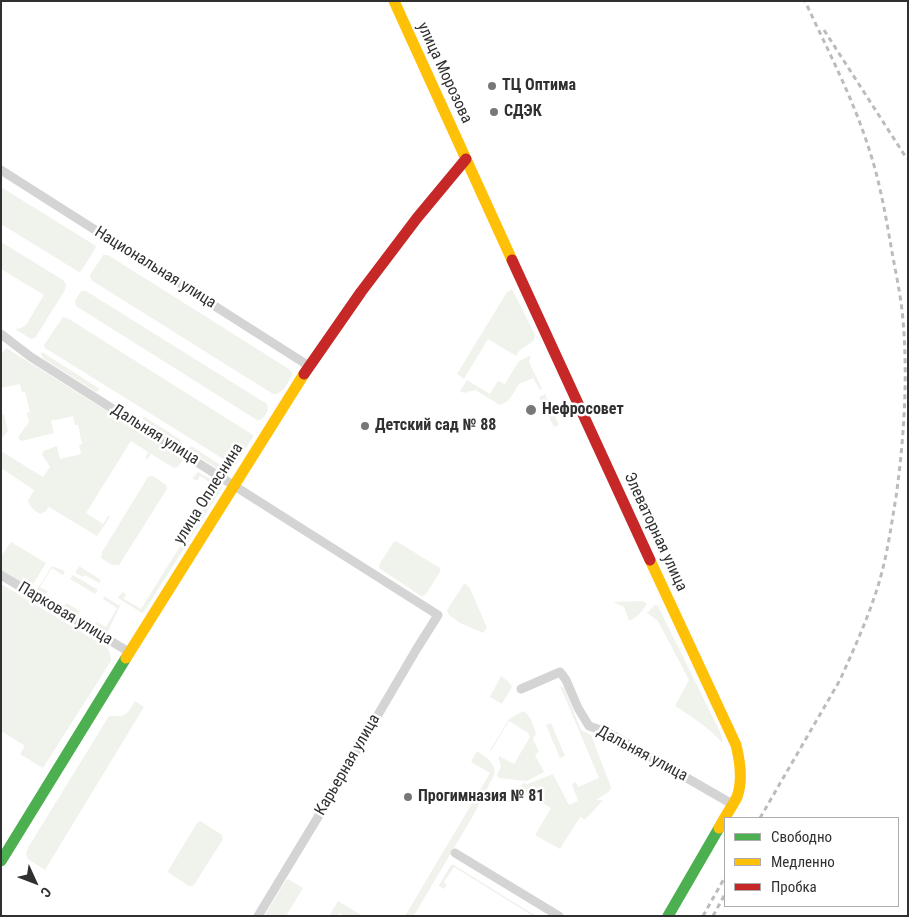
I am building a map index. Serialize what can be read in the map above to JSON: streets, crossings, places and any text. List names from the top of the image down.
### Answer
{
  "streets": {
    "main road": ["улица Морозова", "улица Оплеснина", "Элеваторная улица"],
    "street": [
      "Национальная улица",
      "Дальняя улица",
      "Парковая улица",
      "Карьерная улица"
    ]
  },
  "crossings": [
    ["улица Морозова", "улица Оплеснина"],
    ["улица Морозова", "Элеваторная улица"],
    ["Национальная улица", "улица Оплеснина"],
    ["Дальняя улица", "улица Оплеснина"],
    ["Дальняя улица", "Элеваторная улица"],
    ["Дальняя улица", "Карьерная улица"],
    ["улица Оплеснина", "Элеваторная улица"],
    ["улица Оплеснина", "Парковая улица"]
  ],
  "places": [
    "ТЦ Оптима",
    "СДЭК",
    "Нефросовет",
    "Детский сад № 88",
    "Прогимназия № 81"
  ],
  "legend": ["Свободно", "Медленно", "Пробка"],
  "north": "bottom right"
}
